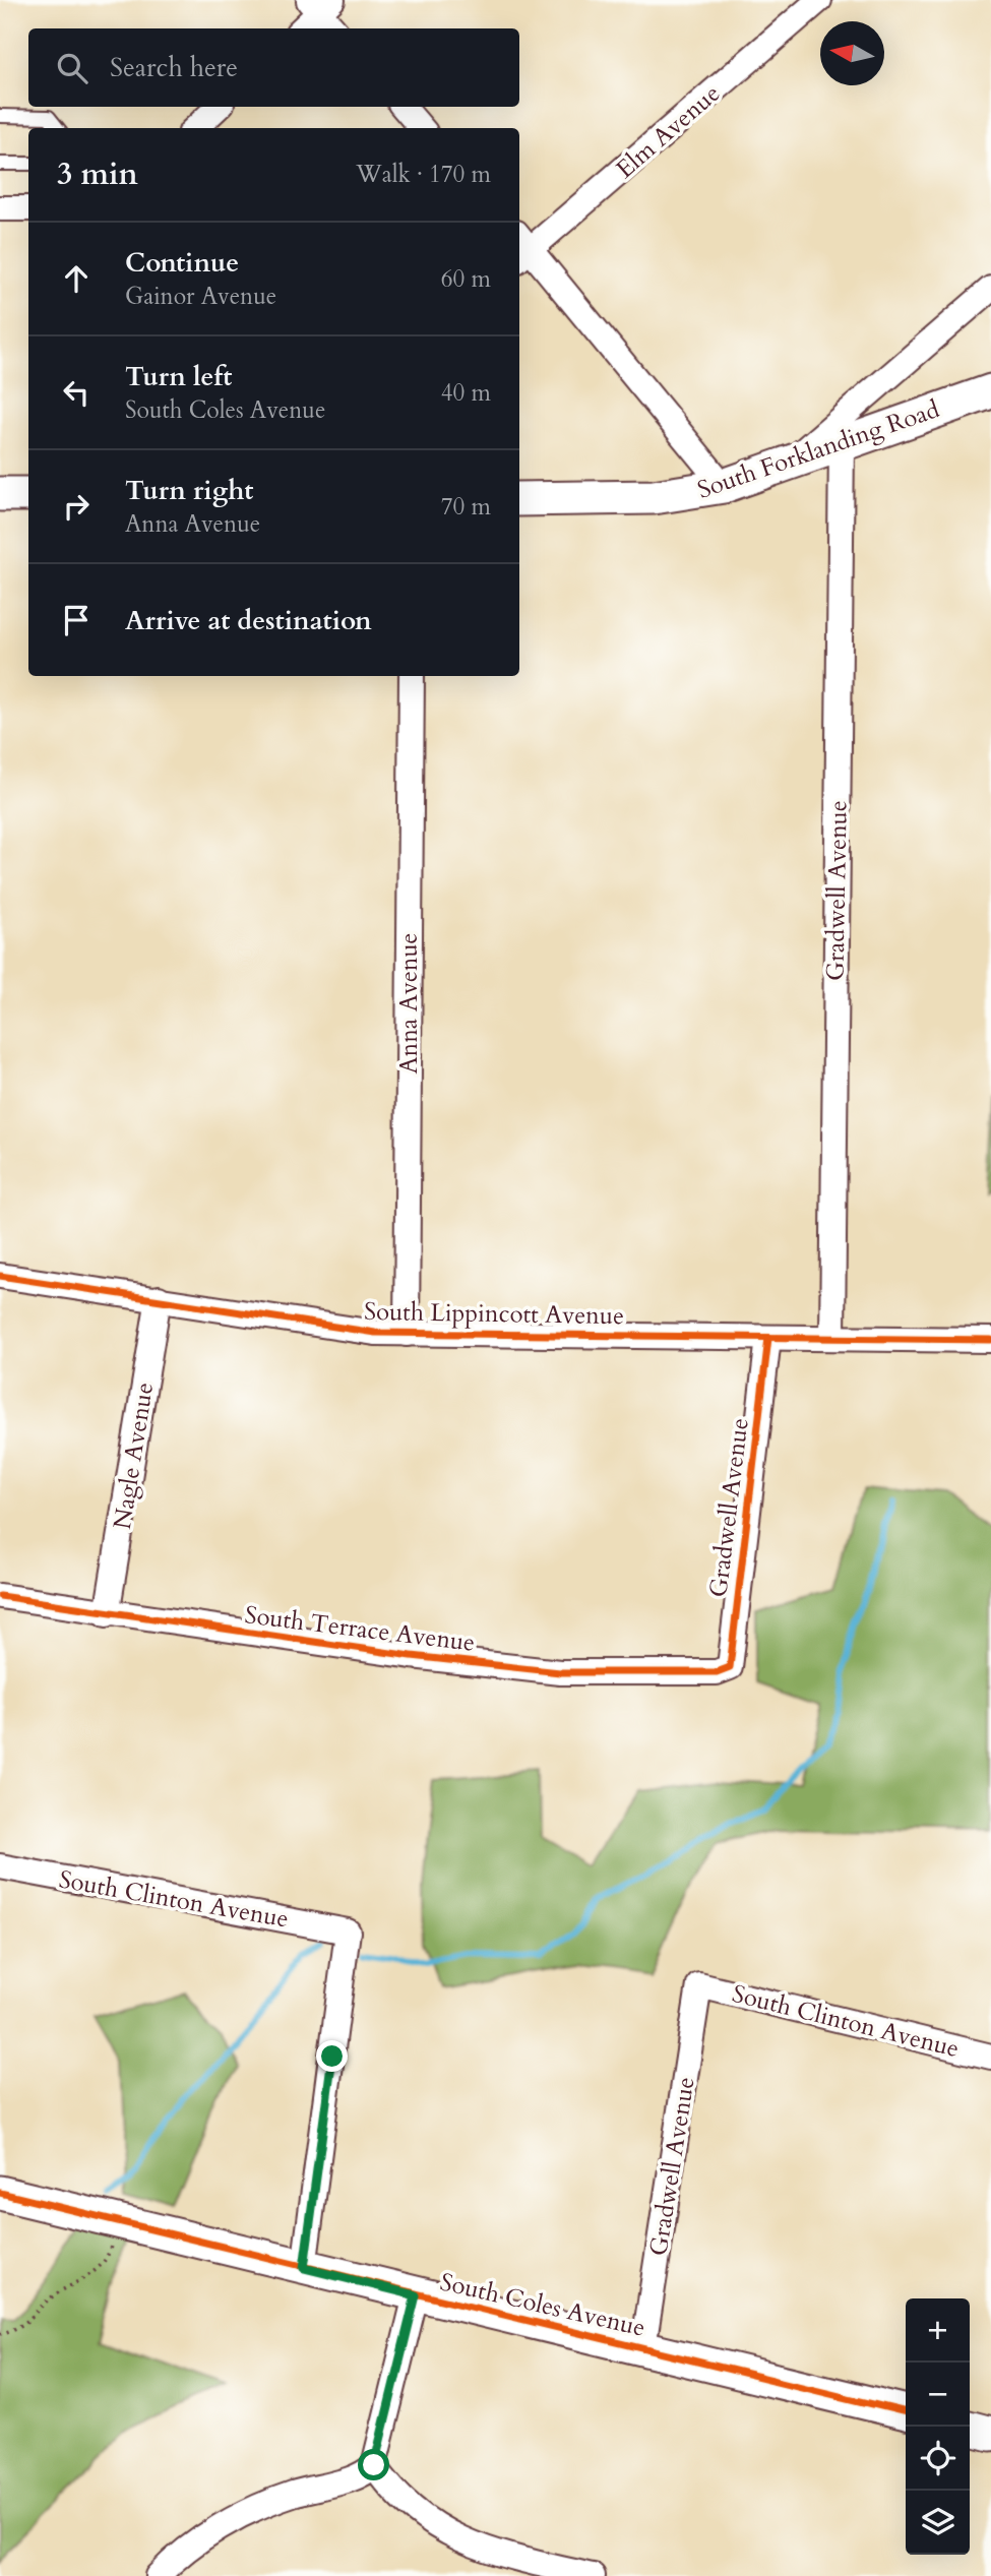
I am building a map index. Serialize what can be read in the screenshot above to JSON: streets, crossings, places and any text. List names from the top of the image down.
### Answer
{
  "streets": {
    "street": [
      "Elm Avenue",
      "South Forklanding Road",
      "Gradwell Avenue",
      "Anna Avenue",
      "South Lippincott Avenue",
      "Nagle Avenue",
      "South Terrace Avenue",
      "South Clinton Avenue",
      "South Coles Avenue"
    ]
  },
  "crossings": [
    ["South Forklanding Road", "Gradwell Avenue"],
    ["Gradwell Avenue", "South Lippincott Avenue"],
    ["Gradwell Avenue", "South Terrace Avenue"],
    ["Gradwell Avenue", "South Clinton Avenue"],
    ["Gradwell Avenue", "South Coles Avenue"],
    ["Anna Avenue", "South Lippincott Avenue"],
    ["South Lippincott Avenue", "Nagle Avenue"],
    ["Nagle Avenue", "South Terrace Avenue"],
    ["South Clinton Avenue", "South Coles Avenue"]
  ],
  "north": "left",
  "page": {
    "search": "Search here",
    "heading": ["3 min", "Walk · 170 m"],
    "list": [
      ["Continue", "Gainor Avenue", "60 m"],
      ["Turn left", "South Coles Avenue", "40 m"],
      ["Turn right", "Anna Avenue", "70 m"],
      "Arrive at destination"
    ],
    "map_buttons": ["+", "−"]
  }
}
